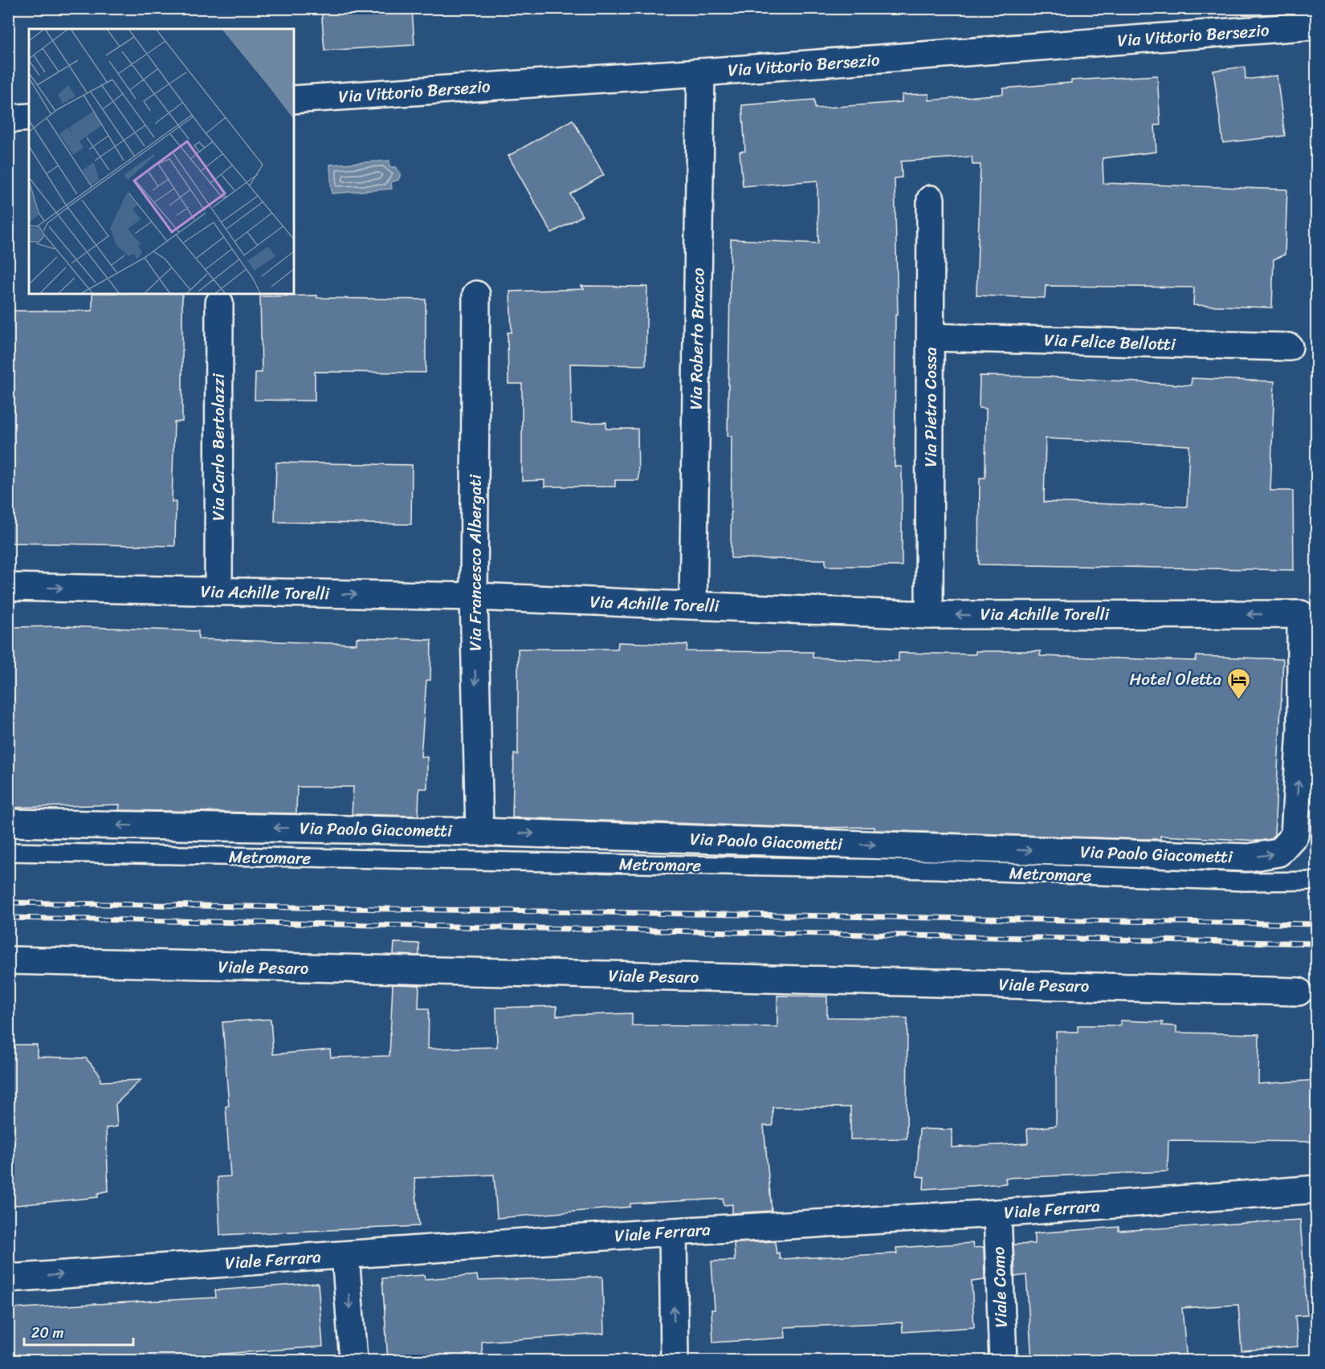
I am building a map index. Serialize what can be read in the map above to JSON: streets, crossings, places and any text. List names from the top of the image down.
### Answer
{
  "streets": {
    "street": [
      "Via Vittorio Bersezio",
      "Via Roberto Bracco",
      "Via Felice Bellotti",
      "Via Pietro Cossa",
      "Via Carlo Bertolazzi",
      "Via Francesco Albergati",
      "Via Achille Torelli",
      "Via Paolo Giacometti",
      "Viale Pesaro",
      "Viale Ferrara",
      "Viale Como"
    ],
    "lane": ["Metromare"]
  },
  "crossings": [
    ["Via Vittorio Bersezio", "Via Roberto Bracco"],
    ["Via Roberto Bracco", "Via Achille Torelli"],
    ["Via Felice Bellotti", "Via Pietro Cossa"],
    ["Via Pietro Cossa", "Via Achille Torelli"],
    ["Via Carlo Bertolazzi", "Via Achille Torelli"],
    ["Via Francesco Albergati", "Via Achille Torelli"],
    ["Via Francesco Albergati", "Via Paolo Giacometti"],
    ["Via Achille Torelli", "Via Paolo Giacometti"],
    ["Viale Ferrara", "Viale Como"]
  ],
  "one_way": ["Via Francesco Albergati"],
  "places": {
    "hotel": ["Hotel Oletta"]
  },
  "scale_bar": "20 m"
}
